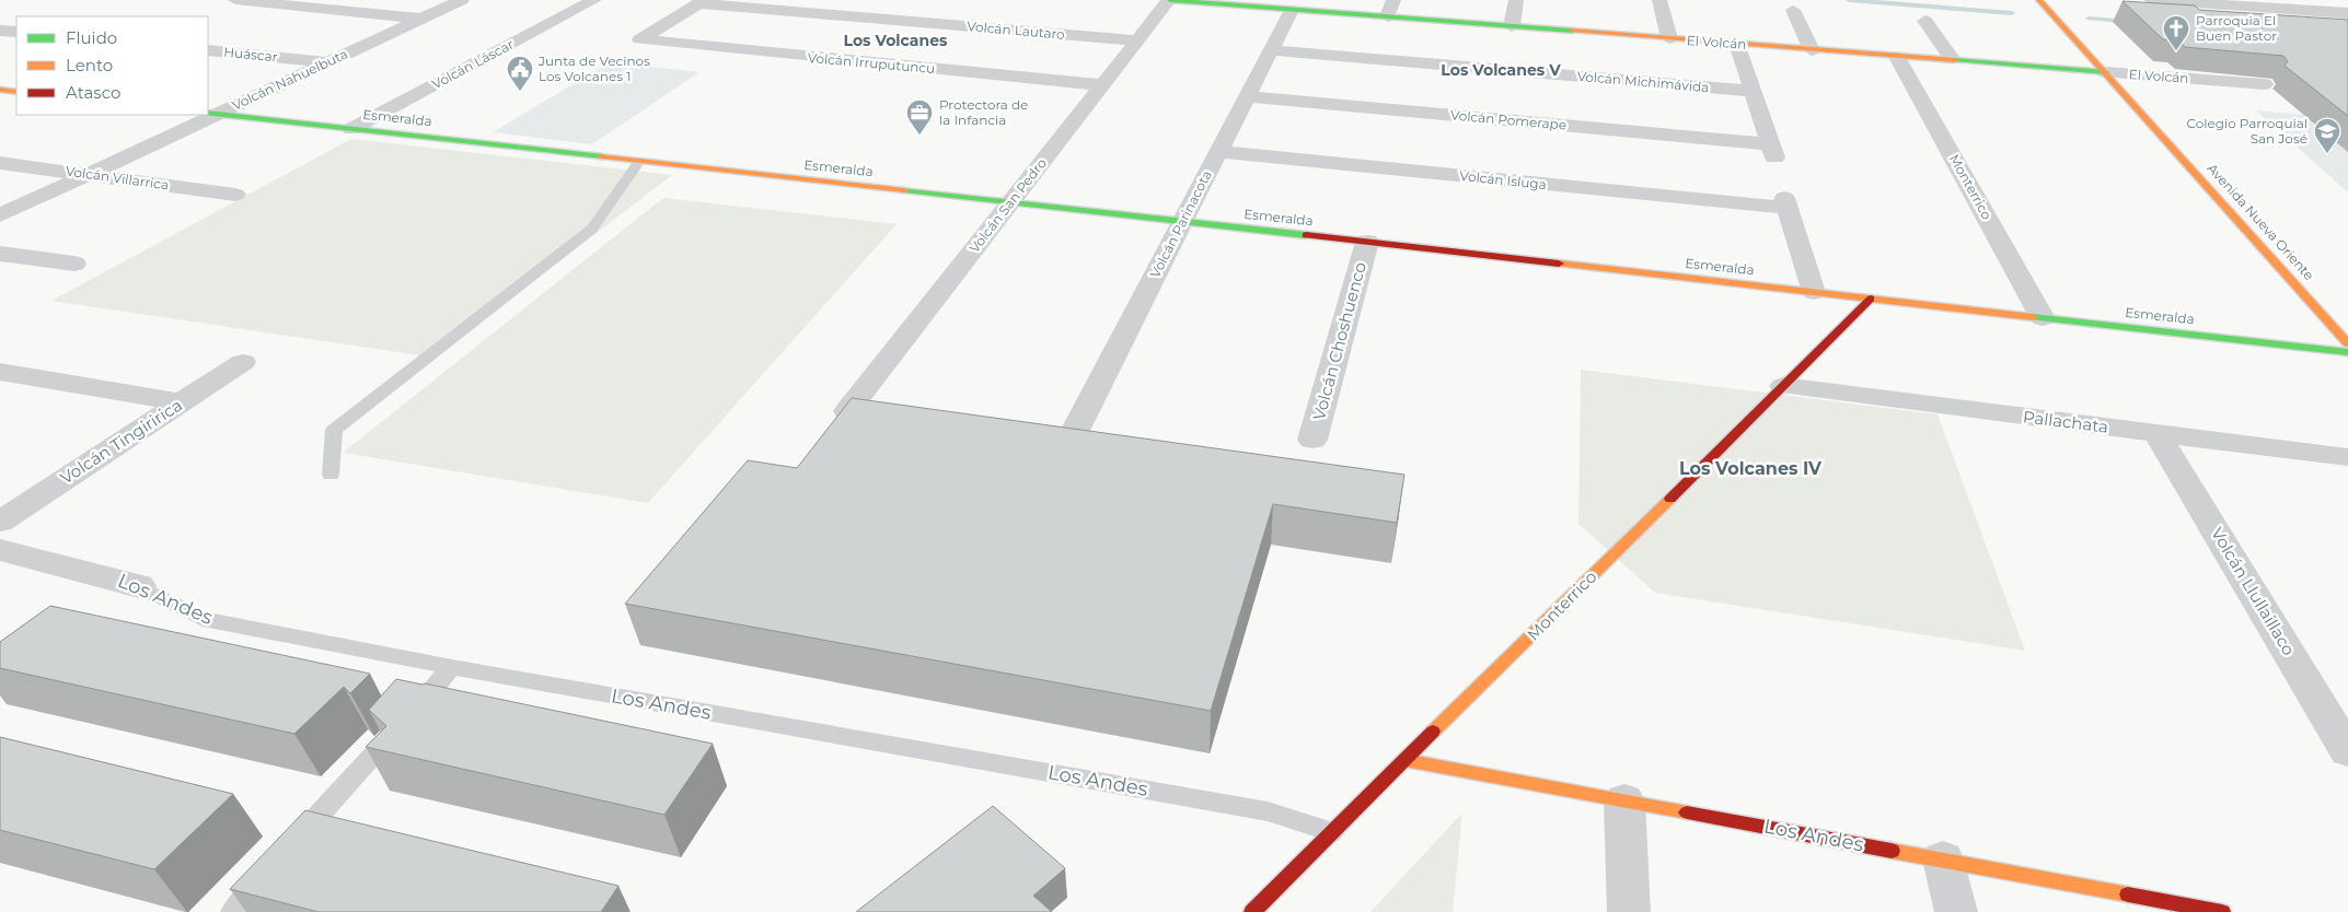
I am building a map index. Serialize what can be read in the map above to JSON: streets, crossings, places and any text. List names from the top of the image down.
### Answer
{
  "streets": {
    "street": [
      "Volcán Lautaro",
      "El Volcán",
      "Huáscar",
      "Volcán Irruputuncu",
      "Volcán Láscar",
      "Volcán Nahuelbuta",
      "Volcán Michimávida",
      "Esmeralda",
      "Volcán Pomerape",
      "Volcán Villarrica",
      "Volcán Isluga",
      "Monterrico",
      "Volcán San Pedro",
      "Avenida Nueva Oriente",
      "Volcán Parinacota",
      "Volcán Choshuenco",
      "Pallachata",
      "Volcán Tingiririca",
      "Volcán Llullaillaco",
      "Los Andes"
    ]
  },
  "crossings": [
    ["Volcán Lautaro", "Volcán Irruputuncu"],
    ["Volcán Lautaro", "Volcán San Pedro"],
    ["El Volcán", "Monterrico"],
    ["El Volcán", "Volcán San Pedro"],
    ["El Volcán", "Avenida Nueva Oriente"],
    ["El Volcán", "Volcán Parinacota"],
    ["Huáscar", "Volcán Nahuelbuta"],
    ["Volcán Irruputuncu", "Volcán San Pedro"],
    ["Volcán Láscar", "Esmeralda"],
    ["Volcán Nahuelbuta", "Esmeralda"],
    ["Volcán Nahuelbuta", "Volcán Villarrica"],
    ["Volcán Michimávida", "Volcán Pomerape"],
    ["Volcán Michimávida", "Volcán Parinacota"],
    ["Esmeralda", "Volcán Isluga"],
    ["Esmeralda", "Monterrico"],
    ["Esmeralda", "Volcán San Pedro"],
    ["Esmeralda", "Volcán Parinacota"],
    ["Esmeralda", "Volcán Choshuenco"],
    ["Volcán Pomerape", "Volcán Parinacota"],
    ["Volcán Isluga", "Volcán Parinacota"],
    ["Monterrico", "Pallachata"],
    ["Monterrico", "Los Andes"],
    ["Pallachata", "Volcán Llullaillaco"]
  ],
  "districts": ["Los Volcanes", "Los Volcanes V", "Los Volcanes IV"],
  "places": {
    "church": ["Parroquia El Buen Pastor"],
    "public building": ["Junta de Vecinos Los Volcanes 1"],
    "office": ["Protectora de la Infancia"],
    "school or university": ["Colegio Parroquial San José"]
  },
  "legend": ["Fluido", "Lento", "Atasco"]
}
